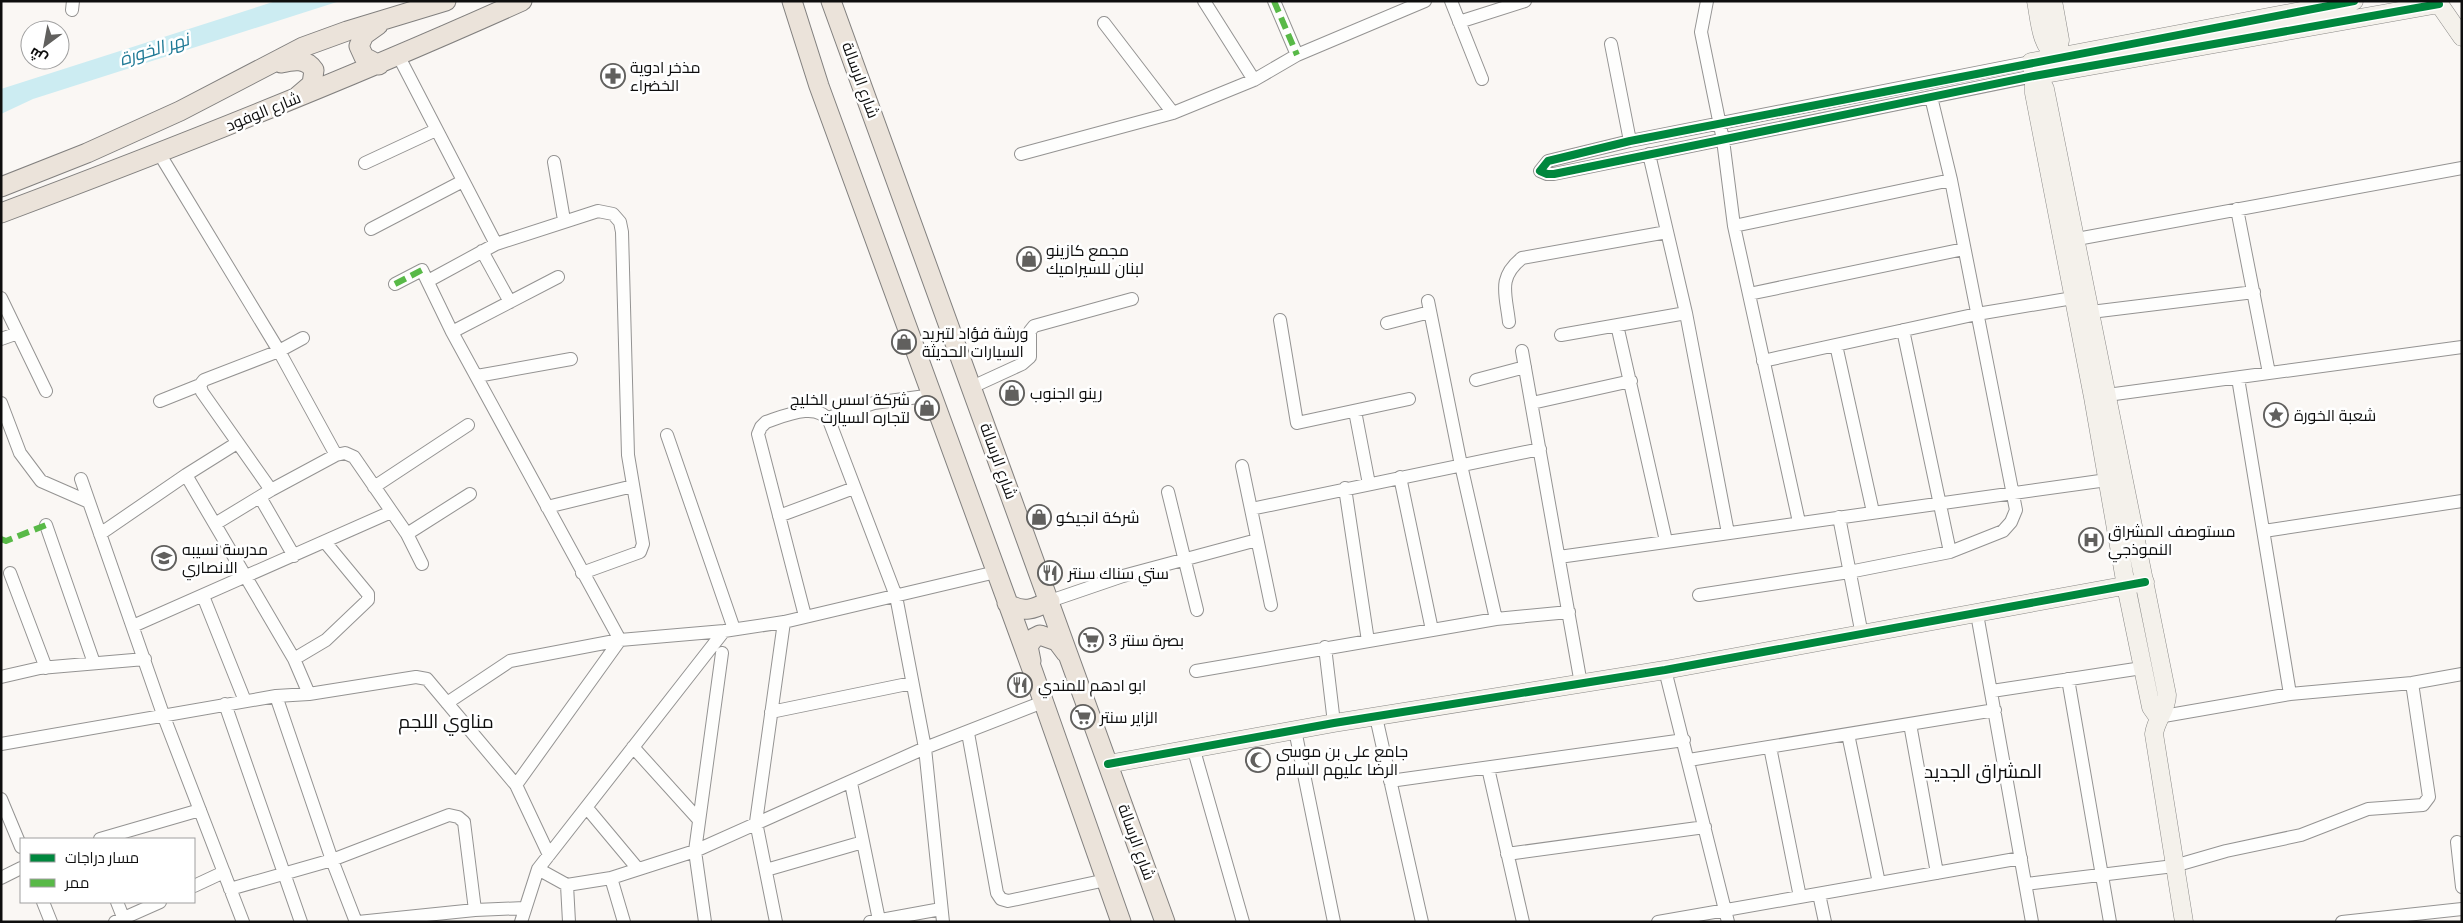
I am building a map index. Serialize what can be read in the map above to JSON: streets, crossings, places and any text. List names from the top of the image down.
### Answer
{
  "streets": {
    "main road": ["شارع الرسالة", "شارع الوفود"]
  },
  "districts": ["مناوي اللجم", "المشراق الجديد"],
  "water": ["نهر الخورة"],
  "places": {
    "pharmacy": ["مذخر ادوية الخضراء"],
    "shop": [
      "مجمع كازينو لبنان للسيراميك",
      "ورشة فؤاد لتبريد السيارات الحديثة",
      "رينو الجنوب",
      "شركة اسس الخليج لتجاره السيارت",
      "شركة انجيكو"
    ],
    "place": ["شعبة الخورة"],
    "hospital": ["مستوصف المشراق النموذجي"],
    "school or university": ["مدرسة نسيبه الانصاري"],
    "restaurant": ["ستي سناك سنتر", "ابو ادهم للمندي"],
    "supermarket": ["بصرة سنتر 3", "الزاير سنتر"],
    "mosque": ["جامع علي بن موسى الرضا عليهم السلام"]
  },
  "legend": ["مسار دراجات", "ممر"],
  "north": "bottom left"
}
